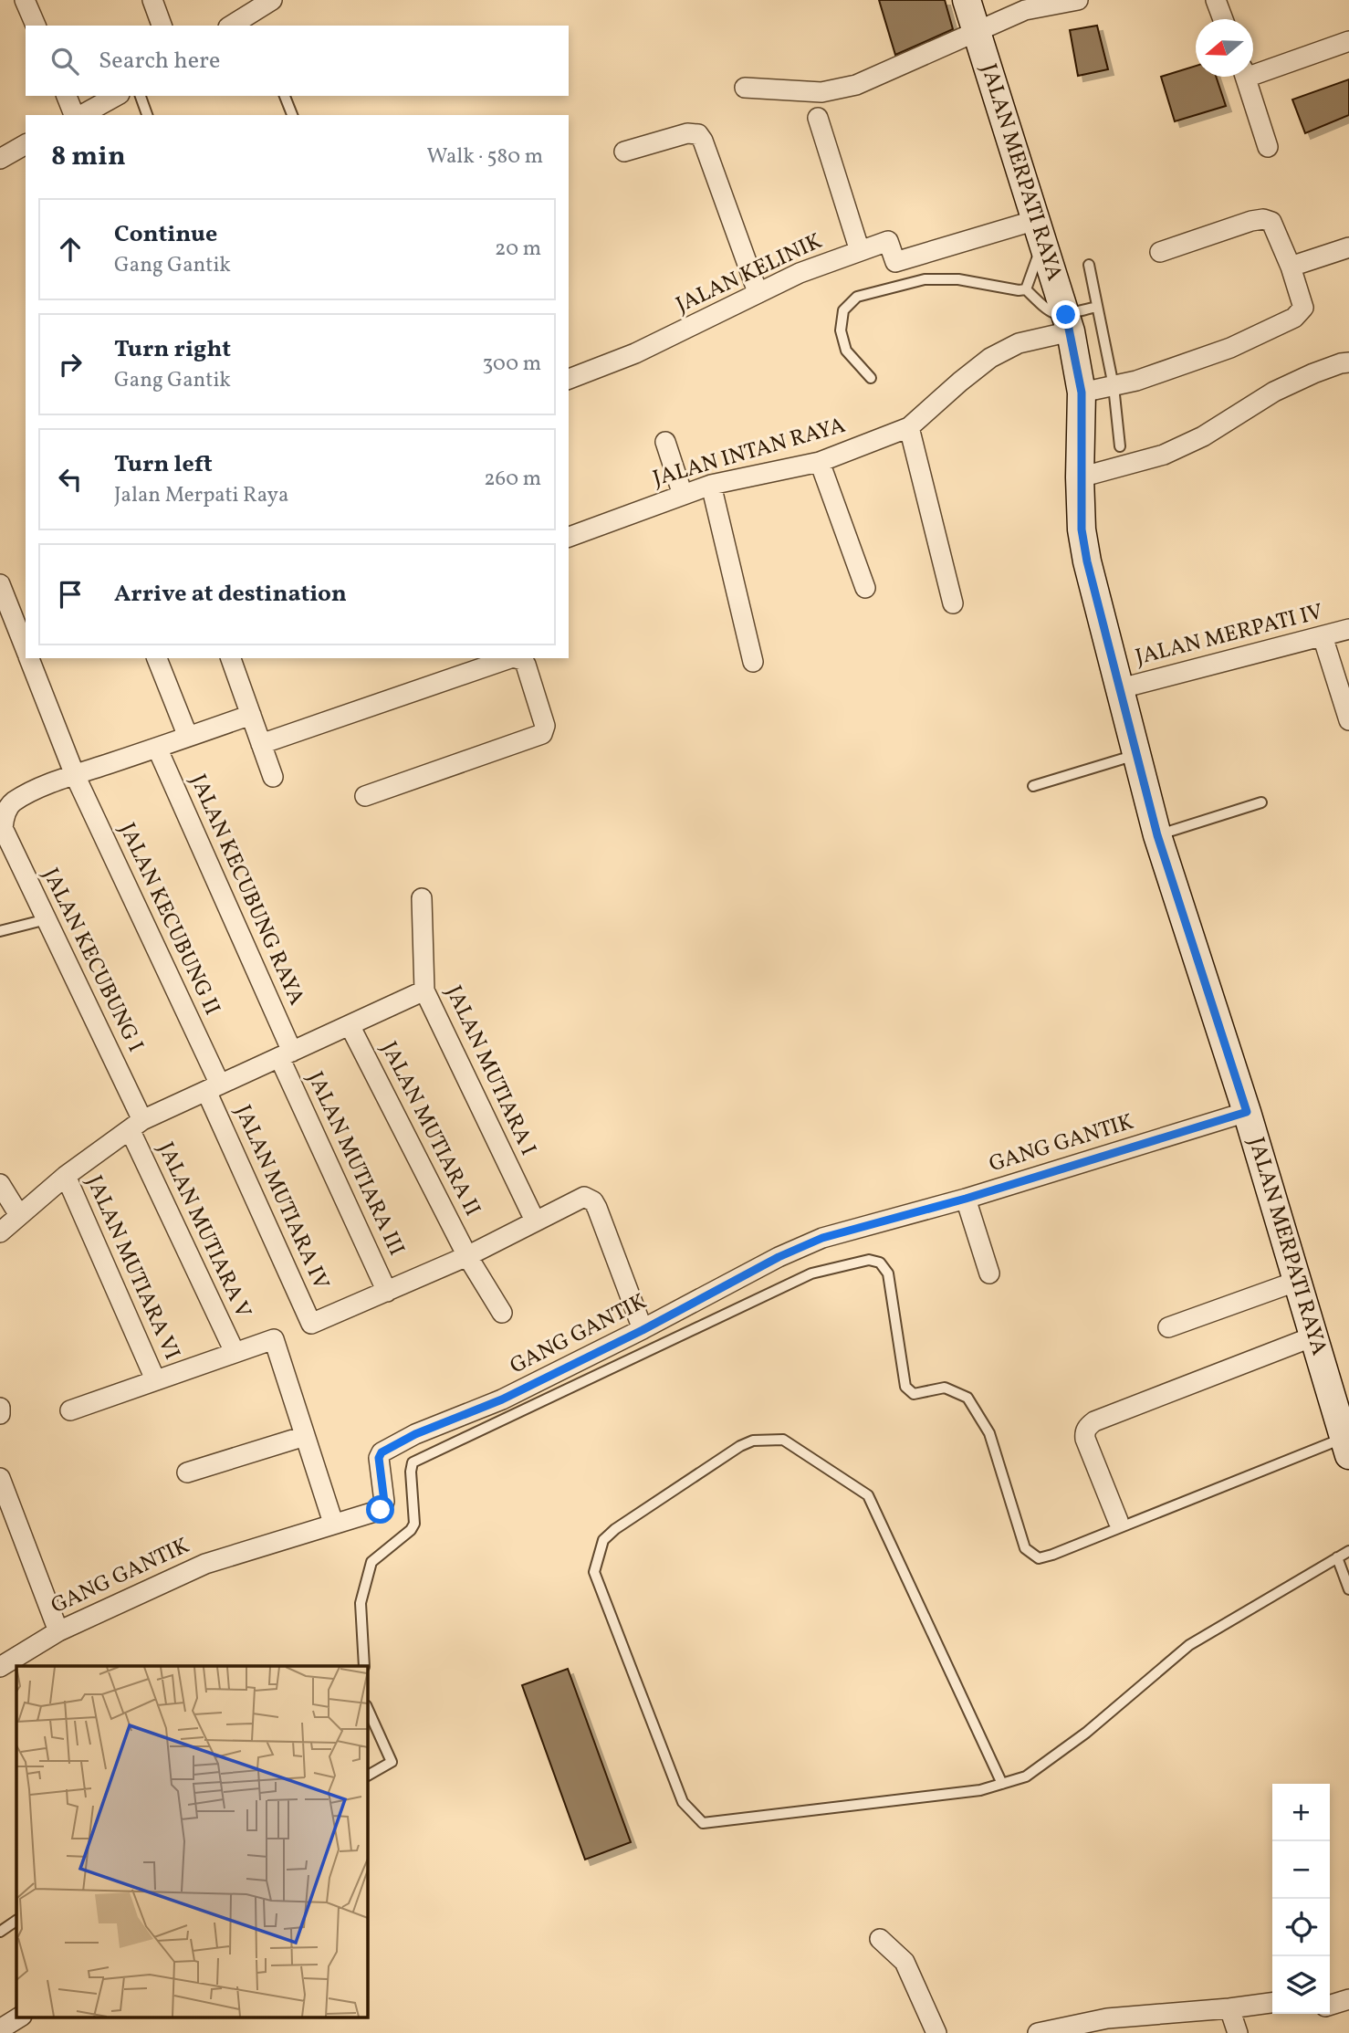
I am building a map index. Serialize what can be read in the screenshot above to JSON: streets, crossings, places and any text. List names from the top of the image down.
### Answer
{
  "streets": {
    "main road": ["JALAN MERPATI RAYA"],
    "street": [
      "JALAN KELINIK",
      "JALAN INTAN RAYA",
      "JALAN MERPATI IV",
      "JALAN KECUBUNG RAYA",
      "JALAN KECUBUNG II",
      "JALAN KECUBUNG I",
      "JALAN MUTIARA I",
      "JALAN MUTIARA II",
      "GANG GANTIK",
      "JALAN MUTIARA III",
      "JALAN MUTIARA IV",
      "JALAN MUTIARA V",
      "JALAN MUTIARA VI"
    ]
  },
  "crossings": [
    ["JALAN MERPATI RAYA", "JALAN INTAN RAYA"],
    ["JALAN MERPATI RAYA", "JALAN MERPATI IV"],
    ["JALAN MERPATI RAYA", "GANG GANTIK"],
    ["JALAN KECUBUNG RAYA", "JALAN MUTIARA III"],
    ["JALAN KECUBUNG II", "JALAN MUTIARA IV"],
    ["JALAN KECUBUNG I", "JALAN MUTIARA V"],
    ["JALAN MUTIARA III", "JALAN MUTIARA IV"]
  ],
  "north": "left",
  "page": {
    "search": "Search here",
    "heading": ["8 min", "Walk · 580 m"],
    "list": [
      ["Continue", "Gang Gantik", "20 m"],
      ["Turn right", "Gang Gantik", "300 m"],
      ["Turn left", "Jalan Merpati Raya", "260 m"],
      "Arrive at destination"
    ],
    "map_buttons": ["+", "−"]
  }
}
